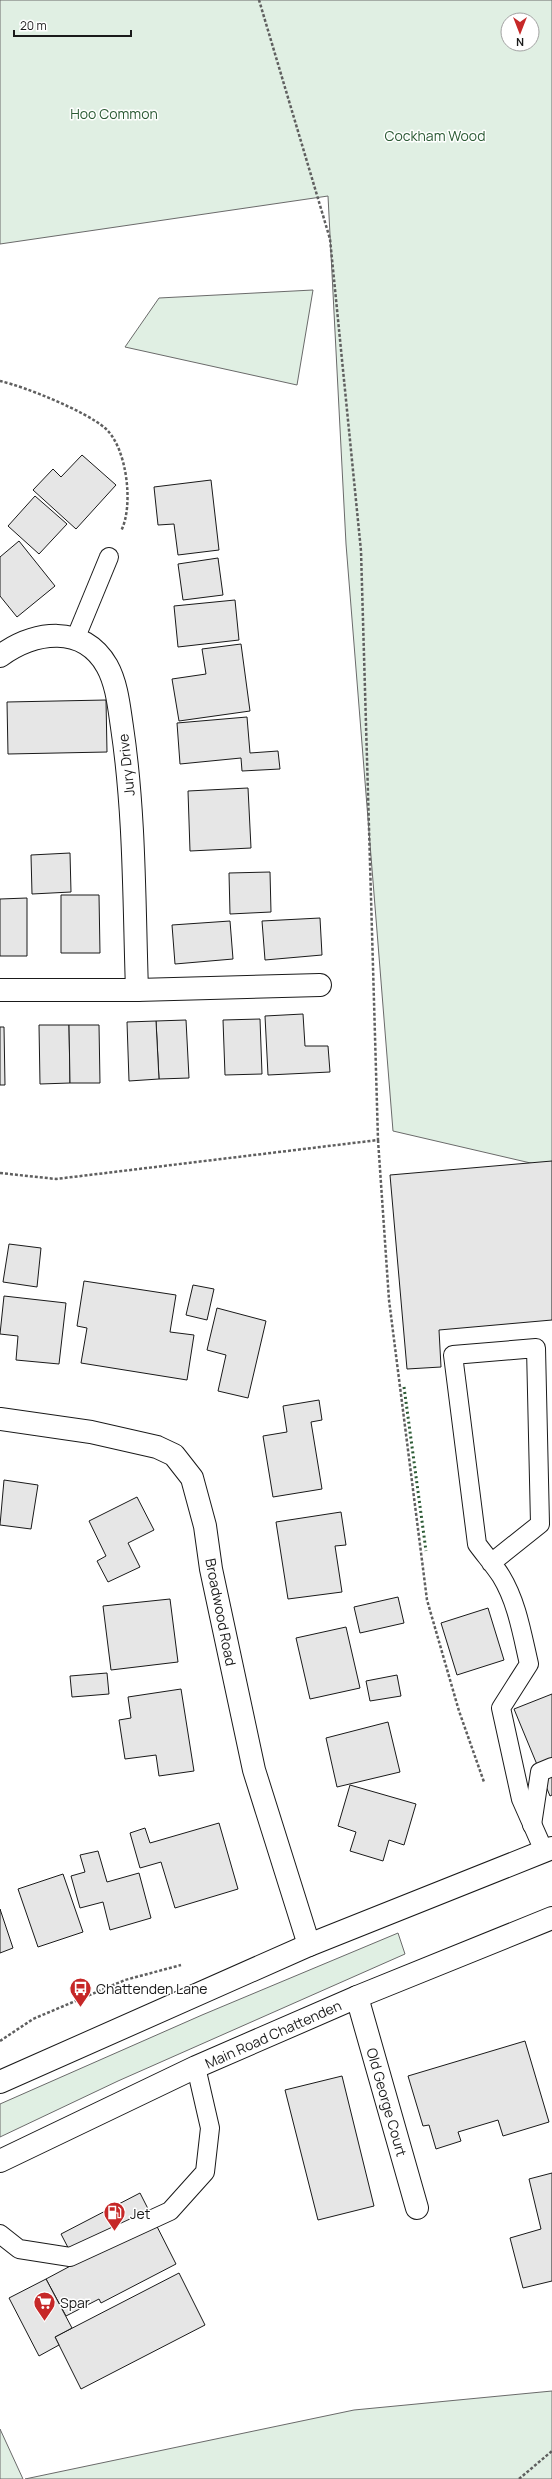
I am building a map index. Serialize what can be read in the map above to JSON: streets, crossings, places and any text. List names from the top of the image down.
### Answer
{
  "streets": {
    "street": [
      "Jury Drive",
      "Broadwood Road",
      "Main Road Chattenden",
      "Old George Court"
    ]
  },
  "crossings": [
    ["Main Road Chattenden", "Old George Court"]
  ],
  "parks": ["Hoo Common", "Cockham Wood"],
  "places": {
    "bus stop": ["Chattenden Lane"],
    "fuel station": ["Jet"],
    "supermarket": ["Spar"]
  },
  "scale_bar": "20 m",
  "north": "bottom"
}
